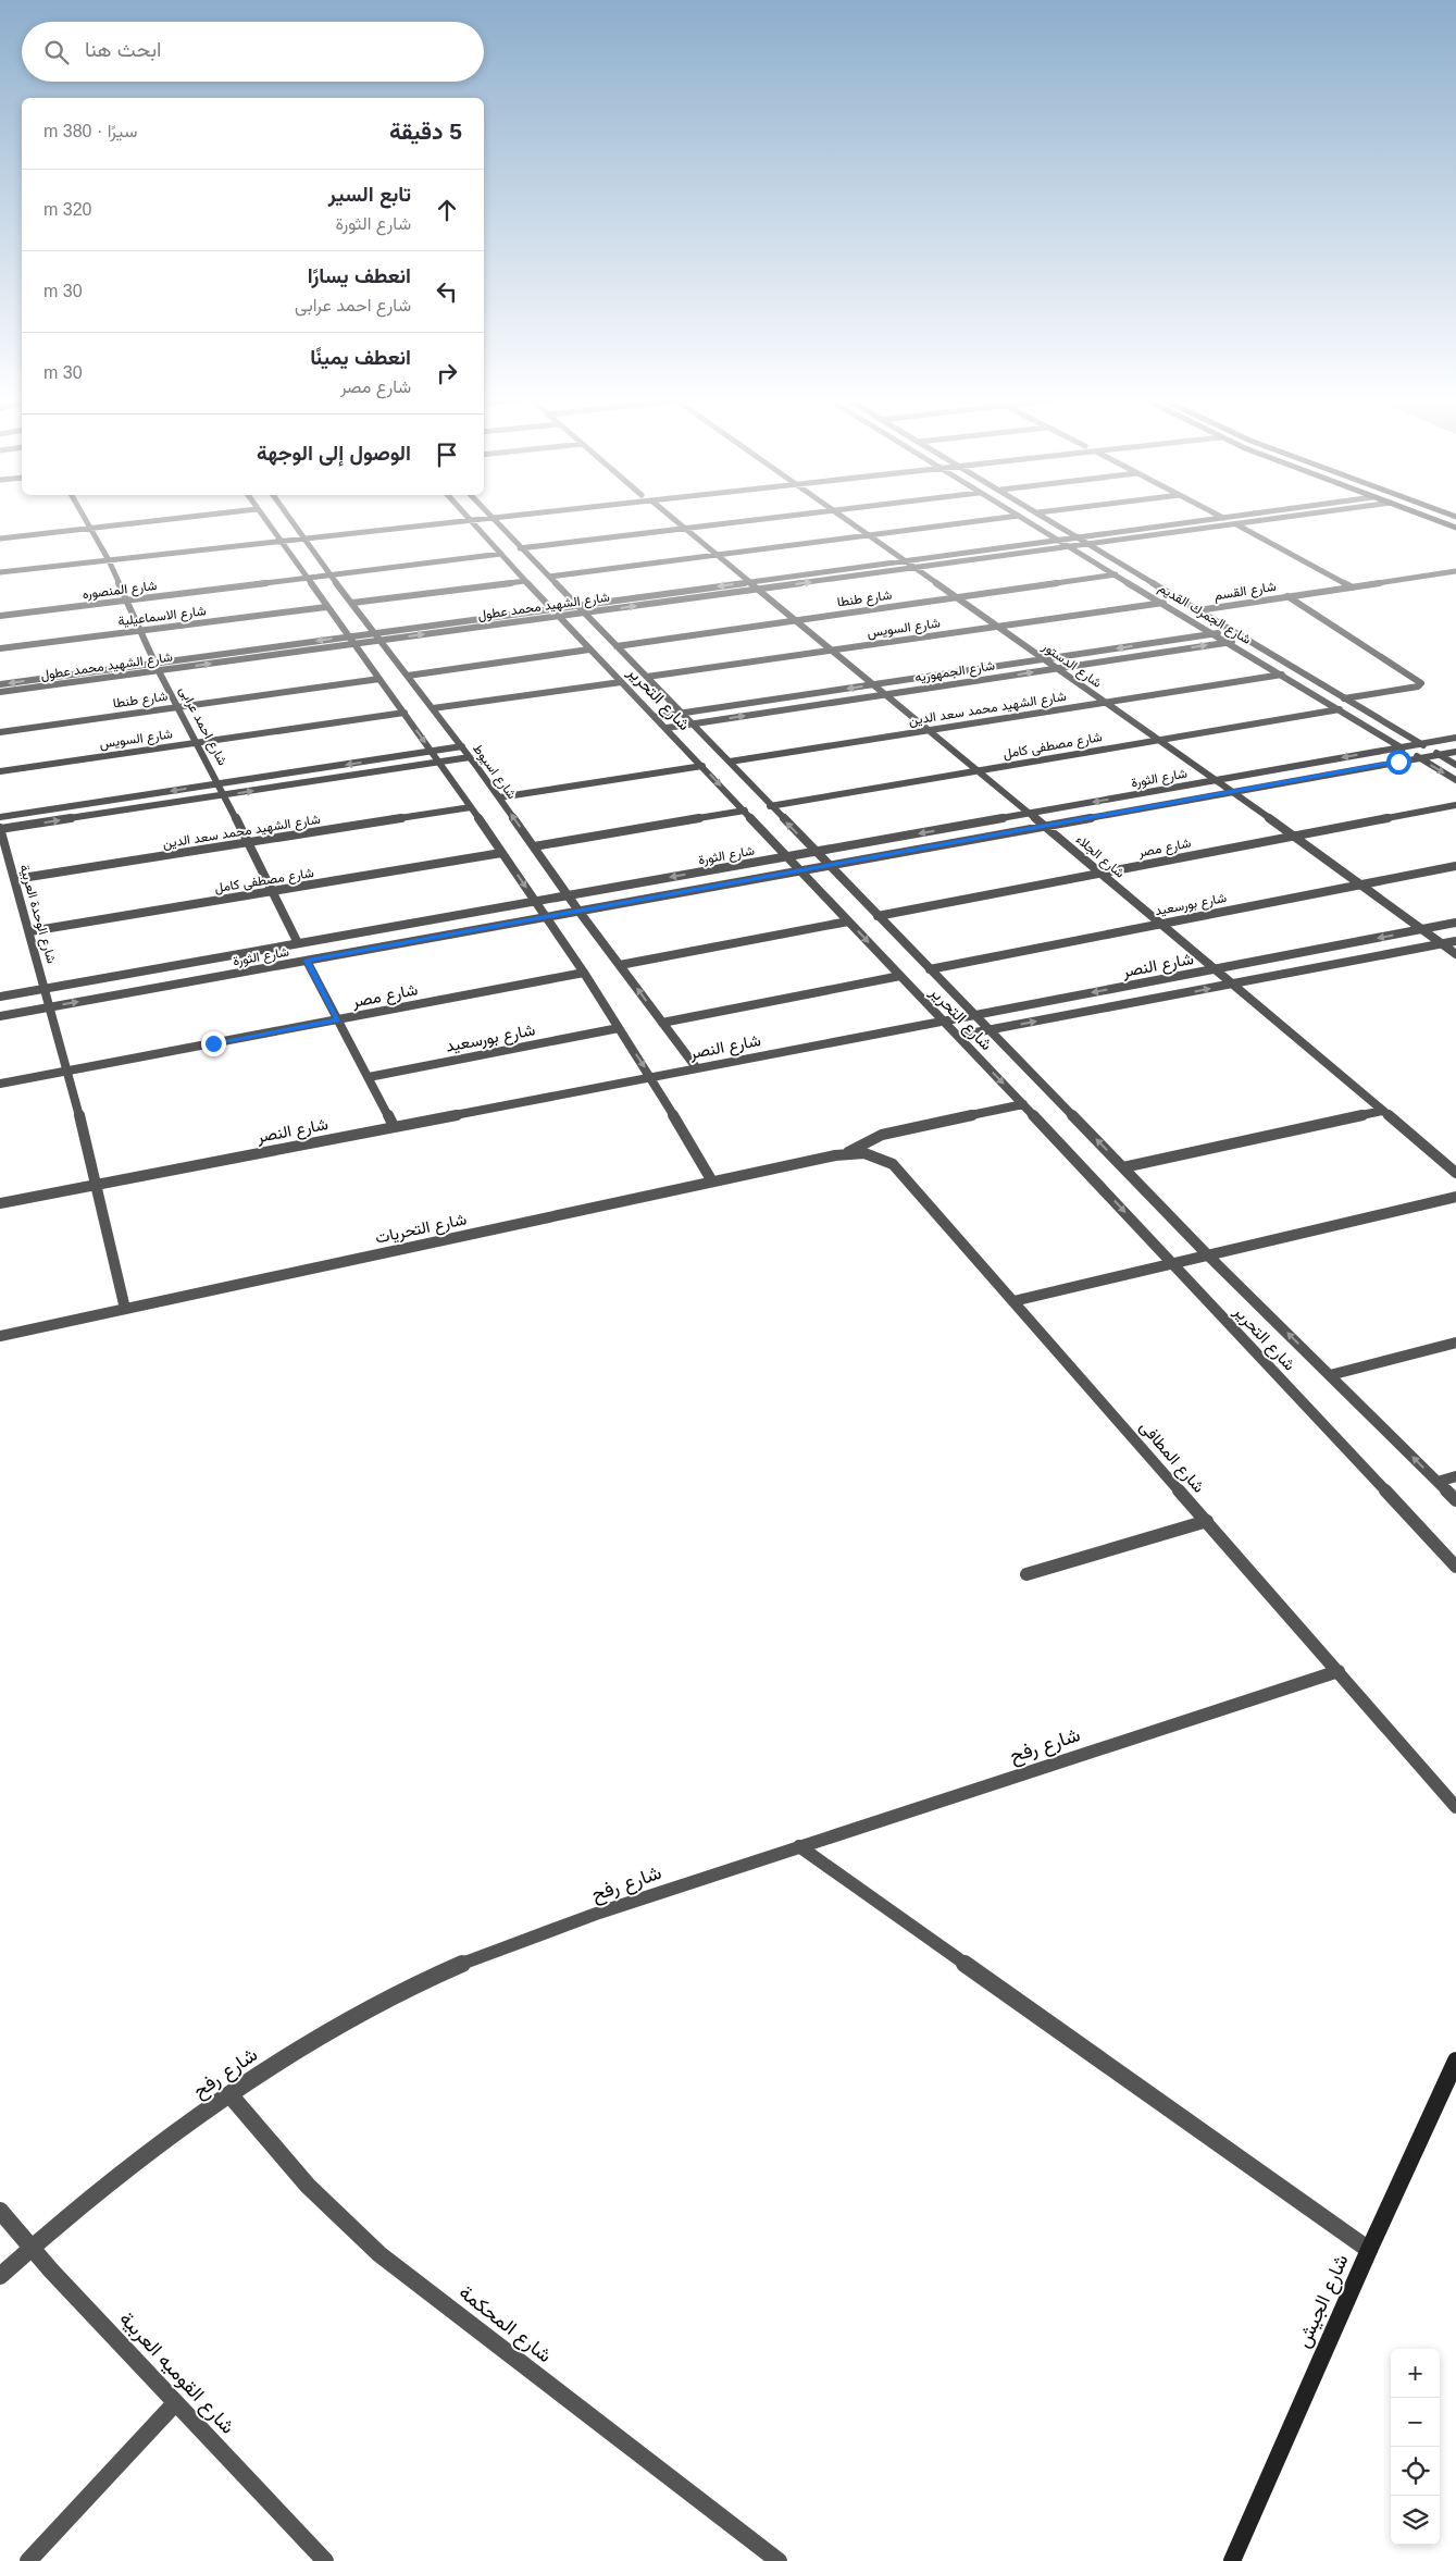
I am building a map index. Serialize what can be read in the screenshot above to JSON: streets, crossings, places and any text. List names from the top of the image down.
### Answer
{
  "streets": {
    "main road": ["شارع الجيش"],
    "street": [
      "شارع المنصوره",
      "شارع القسم",
      "شارع طنطا",
      "شارع الشهيد محمد عطول",
      "شارع الجمرك القديم",
      "شارع الاسماعيلية",
      "شارع السويس",
      "شارع الدستور",
      "شارع الجمهوريه",
      "شارع التحرير",
      "شارع الشهيد محمد سعد الدين",
      "شارع احمد عرابى",
      "شارع مصطفى كامل",
      "شارع اسيوط",
      "شارع الثورة",
      "شارع مصر",
      "شارع الجلاء",
      "شارع بورسعيد",
      "شارع الوحدة العربية",
      "شارع النصر",
      "شارع التحريات",
      "شارع المطافى",
      "شارع رفح",
      "شارع المحكمة",
      "شارع القوميه العربية"
    ]
  },
  "crossings": [
    ["شارع المنصوره", "شارع التحرير"],
    ["شارع المنصوره", "شارع احمد عرابى"],
    ["شارع المنصوره", "شارع اسيوط"],
    ["شارع القسم", "شارع الجمرك القديم"],
    ["شارع طنطا", "شارع الجمرك القديم"],
    ["شارع طنطا", "شارع الدستور"],
    ["شارع طنطا", "شارع التحرير"],
    ["شارع طنطا", "شارع احمد عرابى"],
    ["شارع طنطا", "شارع الجلاء"],
    ["شارع الشهيد محمد عطول", "شارع الجمرك القديم"],
    ["شارع الشهيد محمد عطول", "شارع الدستور"],
    ["شارع الشهيد محمد عطول", "شارع التحرير"],
    ["شارع الشهيد محمد عطول", "شارع احمد عرابى"],
    ["شارع الشهيد محمد عطول", "شارع اسيوط"],
    ["شارع الشهيد محمد عطول", "شارع الجلاء"],
    ["شارع الجمرك القديم", "شارع السويس"],
    ["شارع الجمرك القديم", "شارع الجمهوريه"],
    ["شارع الجمرك القديم", "شارع الشهيد محمد سعد الدين"],
    ["شارع الجمرك القديم", "شارع مصطفى كامل"],
    ["شارع الجمرك القديم", "شارع الثورة"],
    ["شارع الاسماعيلية", "شارع احمد عرابى"],
    ["شارع السويس", "شارع الدستور"],
    ["شارع السويس", "شارع التحرير"],
    ["شارع السويس", "شارع احمد عرابى"],
    ["شارع السويس", "شارع الجلاء"],
    ["شارع الدستور", "شارع الجمهوريه"],
    ["شارع الدستور", "شارع الشهيد محمد سعد الدين"],
    ["شارع الدستور", "شارع مصطفى كامل"],
    ["شارع الدستور", "شارع الثورة"],
    ["شارع الدستور", "شارع مصر"],
    ["شارع الدستور", "شارع بورسعيد"],
    ["شارع الدستور", "شارع النصر"],
    ["شارع الجمهوريه", "شارع التحرير"],
    ["شارع الجمهوريه", "شارع الجلاء"],
    ["شارع التحرير", "شارع الشهيد محمد سعد الدين"],
    ["شارع التحرير", "شارع مصطفى كامل"],
    ["شارع التحرير", "شارع الثورة"],
    ["شارع التحرير", "شارع مصر"],
    ["شارع التحرير", "شارع بورسعيد"],
    ["شارع التحرير", "شارع النصر"],
    ["شارع الشهيد محمد سعد الدين", "شارع احمد عرابى"],
    ["شارع الشهيد محمد سعد الدين", "شارع الجلاء"],
    ["شارع الشهيد محمد سعد الدين", "شارع الوحدة العربية"],
    ["شارع احمد عرابى", "شارع مصطفى كامل"],
    ["شارع احمد عرابى", "شارع الثورة"],
    ["شارع مصطفى كامل", "شارع الجلاء"],
    ["شارع مصطفى كامل", "شارع الوحدة العربية"],
    ["شارع اسيوط", "شارع الثورة"],
    ["شارع اسيوط", "شارع النصر"],
    ["شارع الثورة", "شارع الجلاء"],
    ["شارع الثورة", "شارع الوحدة العربية"],
    ["شارع مصر", "شارع الجلاء"],
    ["شارع مصر", "شارع الوحدة العربية"],
    ["شارع الجلاء", "شارع بورسعيد"],
    ["شارع الجلاء", "شارع النصر"],
    ["شارع الوحدة العربية", "شارع النصر"],
    ["شارع الوحدة العربية", "شارع التحريات"],
    ["شارع التحريات", "شارع المطافى"],
    ["شارع المطافى", "شارع رفح"],
    ["شارع رفح", "شارع المحكمة"],
    ["شارع رفح", "شارع القوميه العربية"]
  ],
  "page": {
    "search": "ابحث هنا",
    "heading": ["5 دقيقة", "سيرًا · 380 m"],
    "list": [
      ["تابع السير", "شارع الثورة", "320 m"],
      ["انعطف يسارًا", "شارع احمد عرابى", "30 m"],
      ["انعطف يمينًا", "شارع مصر", "30 m"],
      "الوصول إلى الوجهة"
    ],
    "map_buttons": ["+", "−"]
  }
}
